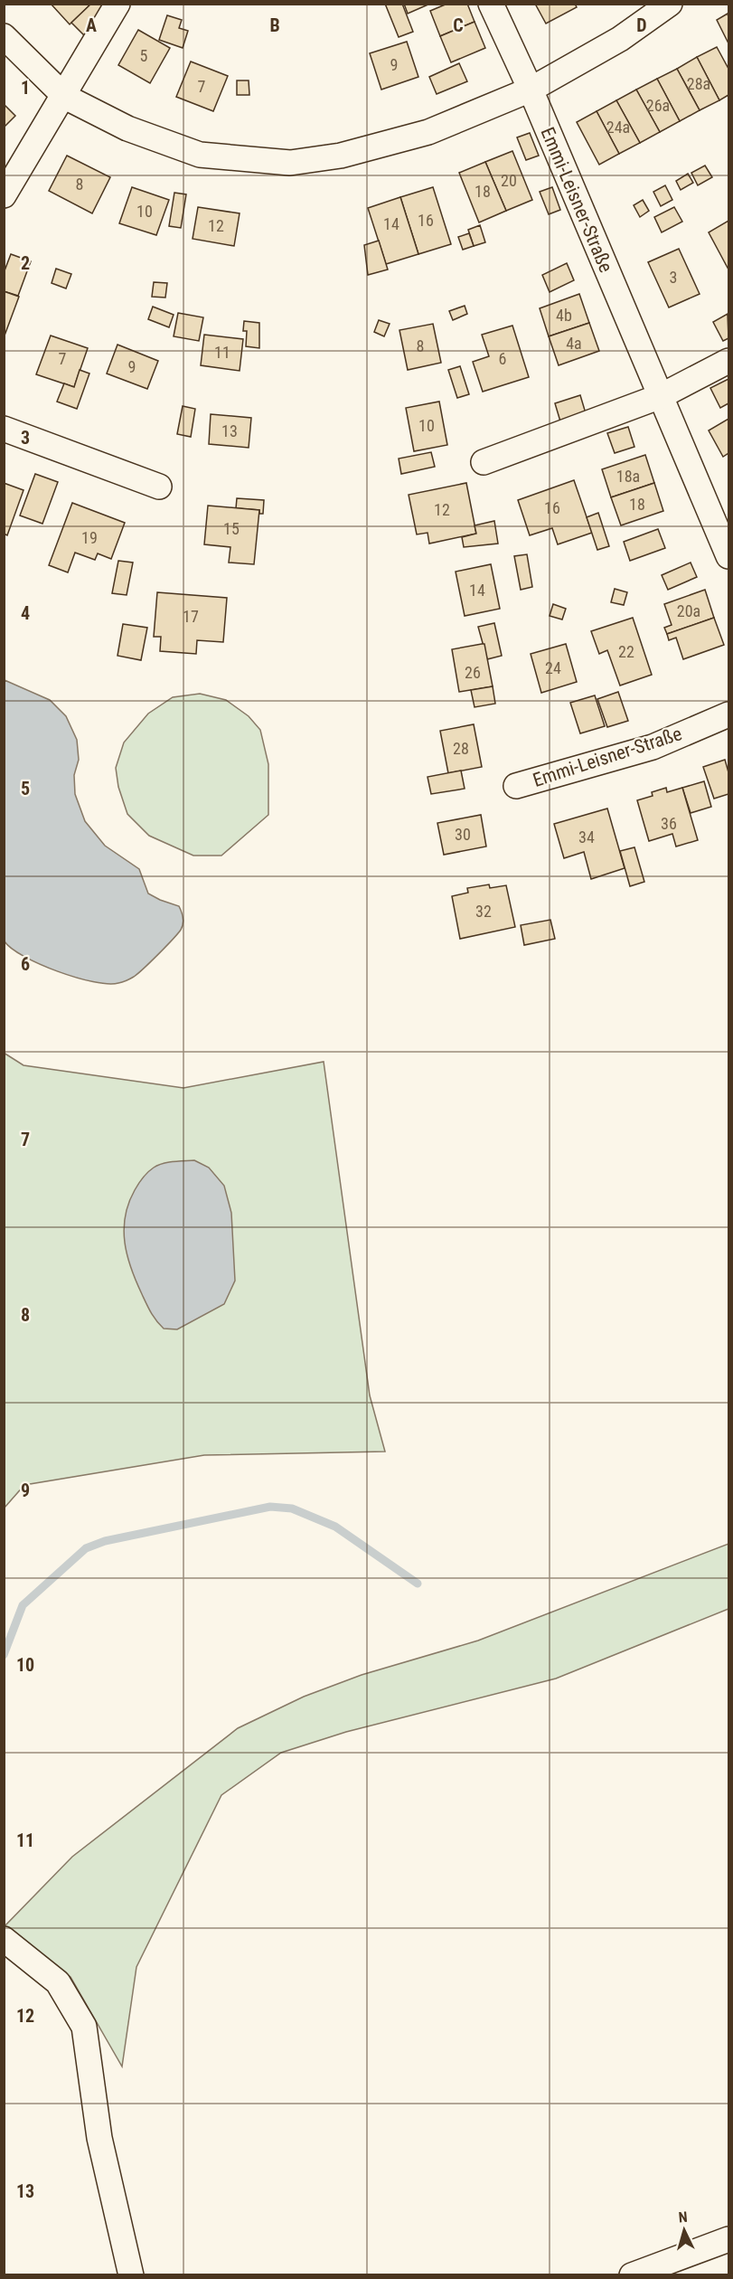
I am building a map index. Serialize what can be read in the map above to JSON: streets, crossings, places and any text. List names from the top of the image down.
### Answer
{
  "streets": {
    "street": ["Emmi-Leisner-Straße"]
  },
  "house_numbers": [
    "5",
    "9",
    "28a",
    "7",
    "26a",
    "24a",
    "20",
    "8",
    "18",
    "10",
    "16",
    "14",
    "12",
    "3",
    "4b",
    "4a",
    "8",
    "11",
    "7",
    "6",
    "9",
    "10",
    "13",
    "18a",
    "18",
    "16",
    "12",
    "15",
    "19",
    "14",
    "20a",
    "17",
    "22",
    "24",
    "26",
    "28",
    "36",
    "30",
    "34",
    "32"
  ],
  "north": "top",
  "grid": {
    "columns": [
      "A",
      "B",
      "C",
      "D"
    ],
    "rows": [
      "1",
      "2",
      "3",
      "4",
      "5",
      "6",
      "7",
      "8",
      "9",
      "10",
      "11",
      "12",
      "13"
    ]
  }
}
